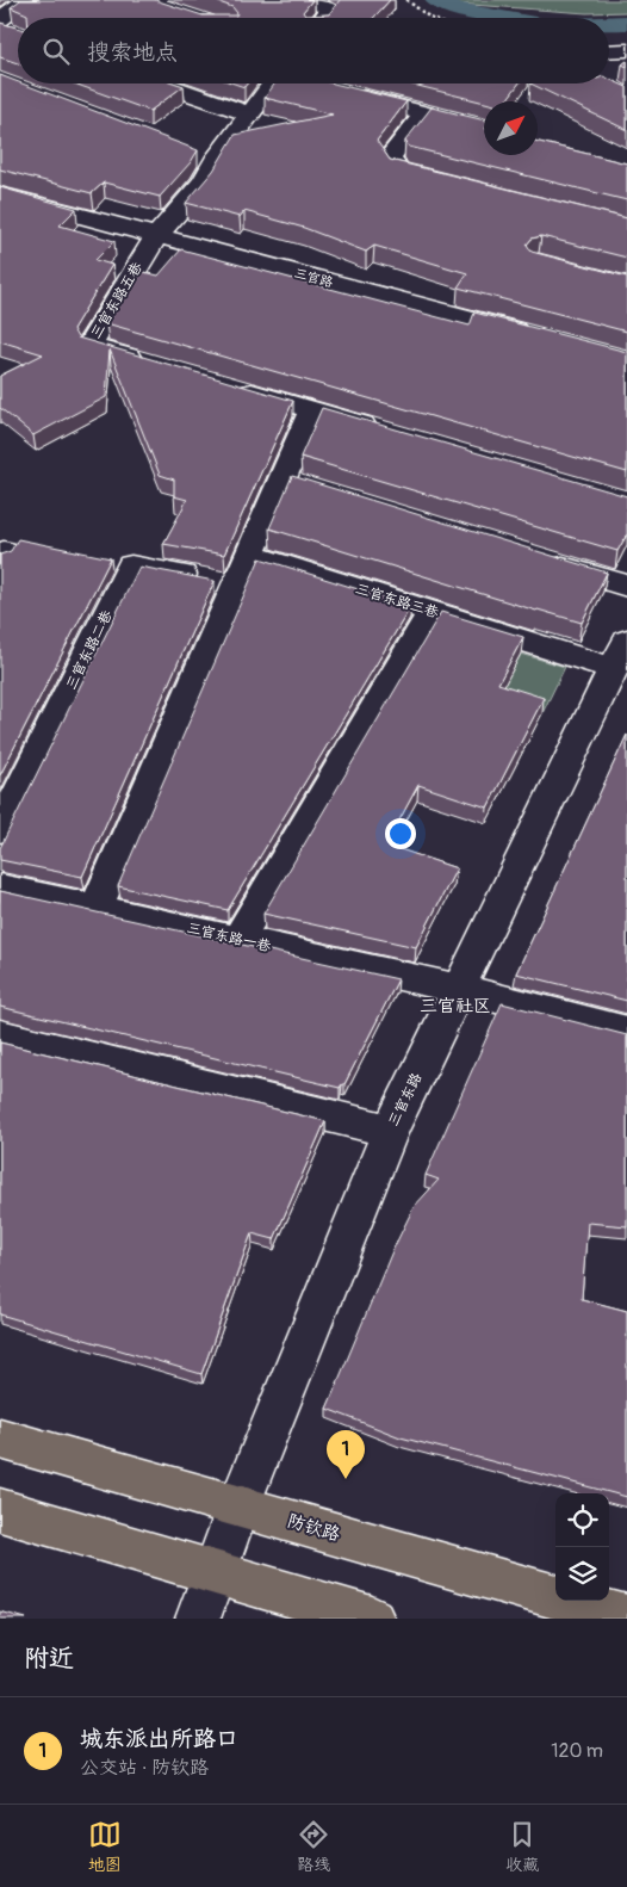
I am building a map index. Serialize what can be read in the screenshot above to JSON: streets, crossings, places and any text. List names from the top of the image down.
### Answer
{
  "streets": {
    "main road": ["防钦路"],
    "street": [
      "三官路",
      "三官东路五巷",
      "三官东路三巷",
      "三官东路二巷",
      "三官东路一巷",
      "三官东路"
    ]
  },
  "crossings": [
    ["三官路", "三官东路五巷"],
    ["三官东路三巷", "三官东路"],
    ["三官东路一巷", "三官东路"],
    ["三官东路", "防钦路"]
  ],
  "districts": ["三官社区"],
  "north": "top right",
  "page": {
    "search": "搜索地点",
    "pins": "1",
    "heading": "附近",
    "list": [
      {
        "mark": "1",
        "name": "城东派出所路口",
        "note": "公交站 · 防钦路",
        "value": "120 m"
      }
    ],
    "nav": ["地图", "路线", "收藏"]
  }
}
